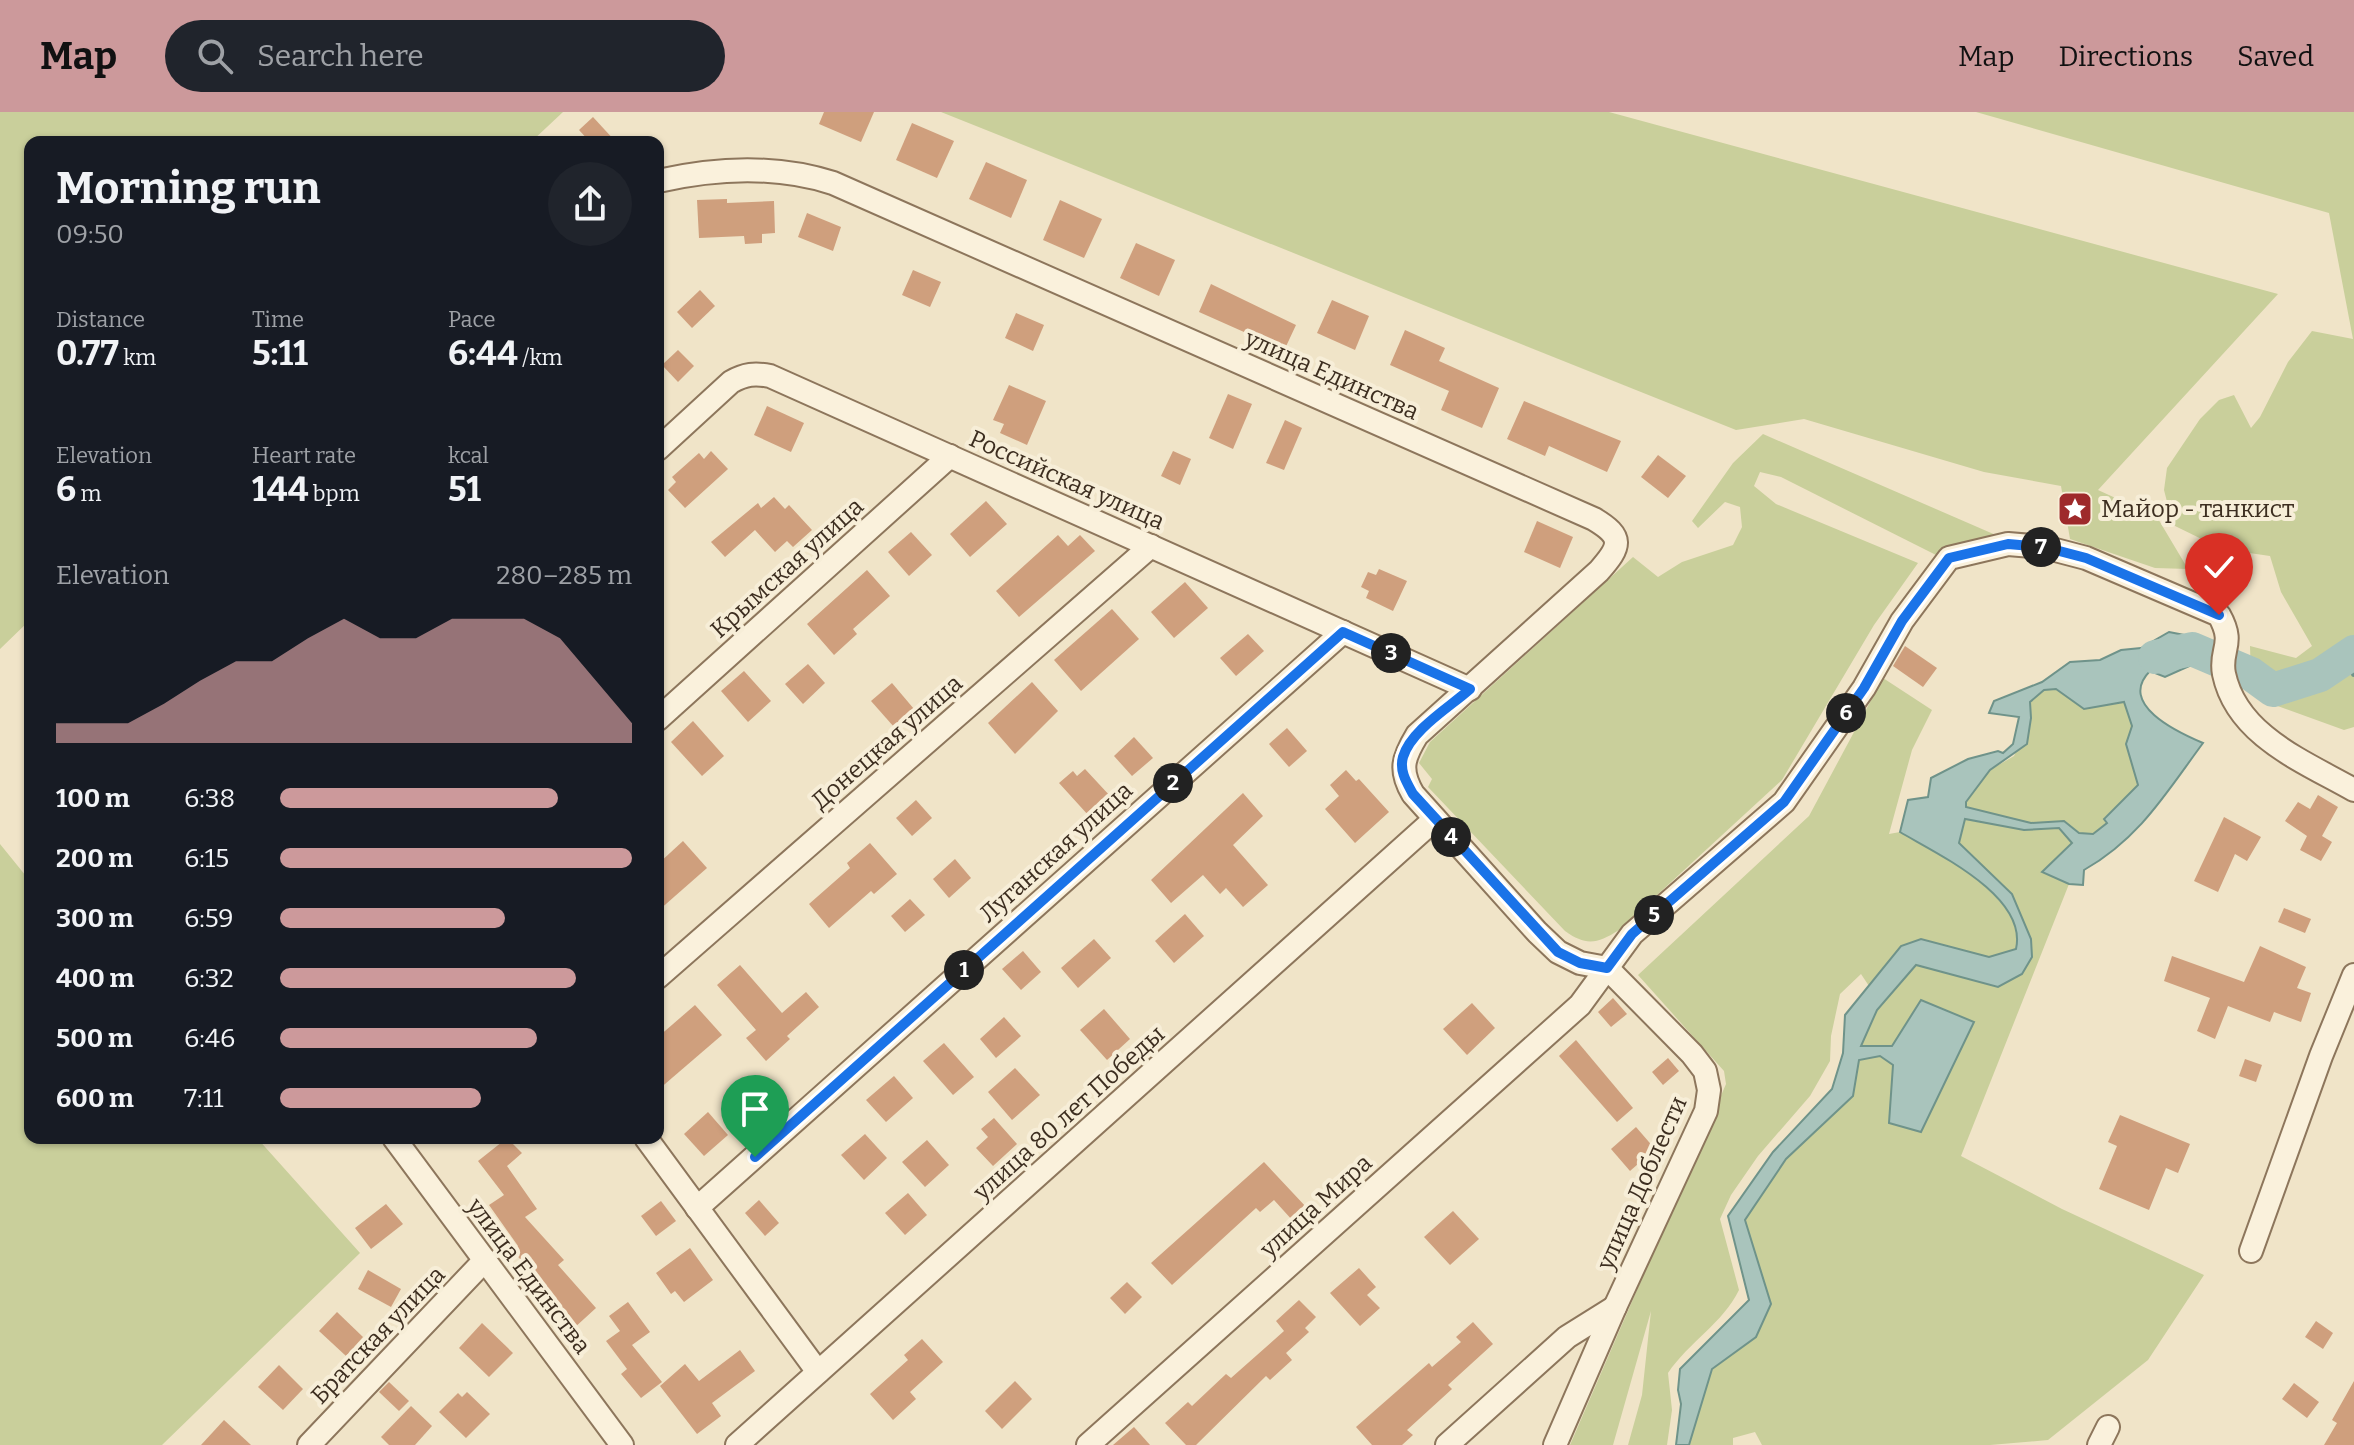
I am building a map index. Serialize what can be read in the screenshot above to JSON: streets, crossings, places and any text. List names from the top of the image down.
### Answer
{
  "streets": {
    "street": [
      "улица Единства",
      "Российская улица",
      "Крымская улица",
      "Донецкая улица",
      "Луганская улица",
      "улица 80 лет Победы",
      "улица Доблести",
      "улица Мира",
      "Братская улица"
    ]
  },
  "crossings": [
    ["улица Единства", "Российская улица"],
    ["улица Единства", "улица 80 лет Победы"],
    ["улица Единства", "улица Доблести"],
    ["улица Единства", "улица Мира"],
    ["улица Единства", "Братская улица"],
    ["Российская улица", "Крымская улица"],
    ["Российская улица", "Донецкая улица"],
    ["Российская улица", "Луганская улица"],
    ["улица Доблести", "улица Мира"]
  ],
  "places": {
    "place": ["Майор - танкист"]
  },
  "page": {
    "header": "Map",
    "search": "Search here",
    "nav": ["Map", "Directions", "Saved"],
    "heading": ["Morning run", "09:50"],
    "stats": [
      ["Distance", "0.77 km"],
      ["Time", "5:11"],
      ["Pace", "6:44 /km"],
      ["Elevation", "6 m"],
      ["Heart rate", "144 bpm"],
      ["kcal", "51"]
    ],
    "pins": [
      "7",
      "3",
      "6",
      "2",
      "4",
      "5",
      "1"
    ],
    "chart": ["Elevation", "280–285 m"],
    "list": [
      {
        "name": "100 m",
        "note": "6:38"
      },
      {
        "name": "200 m",
        "note": "6:15"
      },
      {
        "name": "300 m",
        "note": "6:59"
      },
      {
        "name": "400 m",
        "note": "6:32"
      },
      {
        "name": "500 m",
        "note": "6:46"
      },
      {
        "name": "600 m",
        "note": "7:11"
      }
    ]
  }
}
